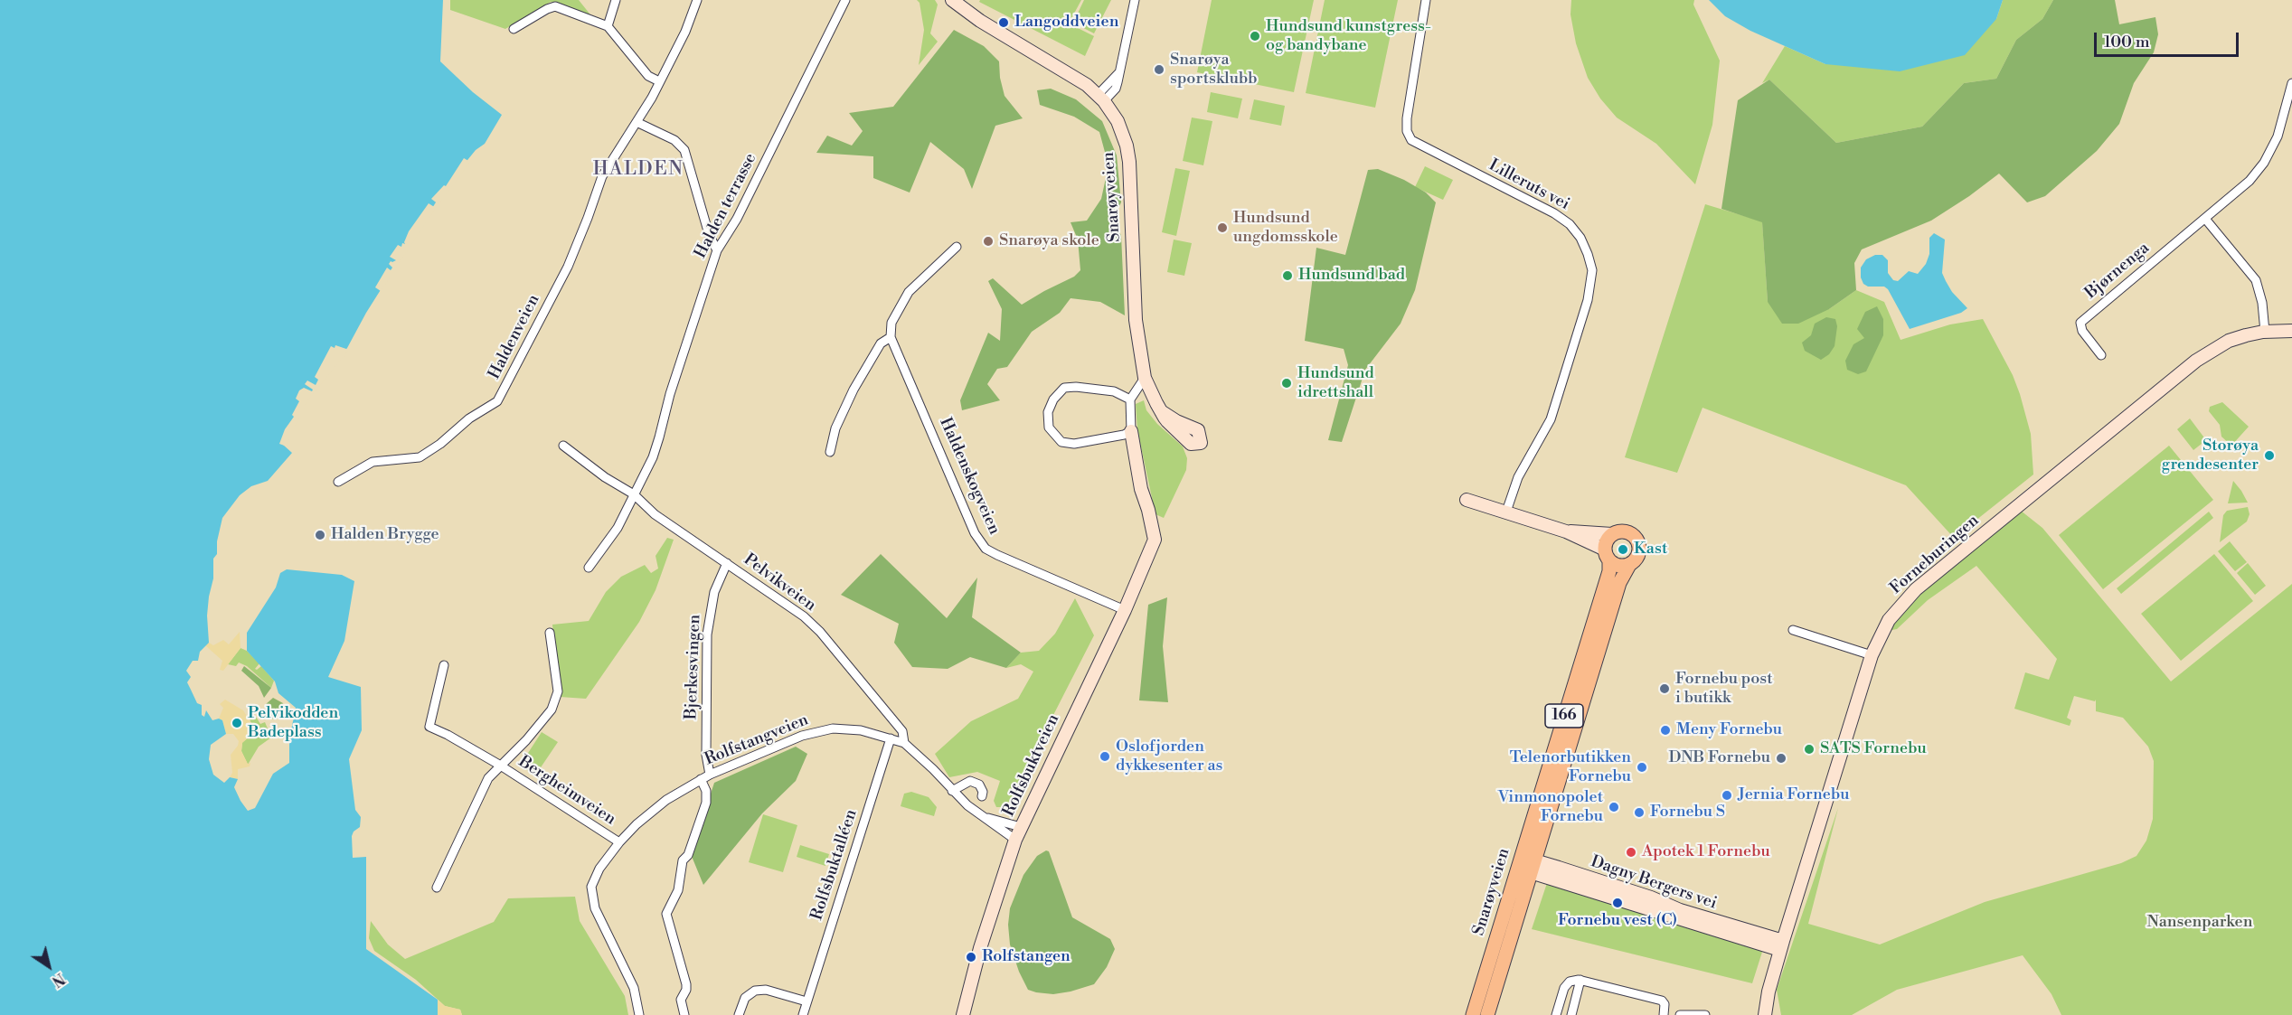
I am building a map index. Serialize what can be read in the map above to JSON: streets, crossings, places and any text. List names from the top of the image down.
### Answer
{
  "streets": {
    "main road": ["Snarøyveien", "166"],
    "street": [
      "Lilleruts vei",
      "Halden terrasse",
      "Bjørnenga",
      "Haldenveien",
      "Haldenskogveien",
      "Forneburingen",
      "Pelvikveien",
      "Bjerkesvingen",
      "Rolfstangveien",
      "Rolfsbuktveien",
      "Bergheimveien",
      "Rolfsbuktalléen",
      "Dagny Bergers vei"
    ]
  },
  "crossings": [
    ["Snarøyveien", "166"],
    ["Snarøyveien", "Dagny Bergers vei"],
    ["Halden terrasse", "Pelvikveien"],
    ["Haldenskogveien", "Rolfsbuktveien"],
    ["Forneburingen", "Dagny Bergers vei"],
    ["Pelvikveien", "Bjerkesvingen"],
    ["Pelvikveien", "Rolfstangveien"],
    ["Bjerkesvingen", "Rolfstangveien"],
    ["Rolfstangveien", "Rolfsbuktveien"],
    ["Rolfstangveien", "Bergheimveien"],
    ["Rolfstangveien", "Rolfsbuktalléen"]
  ],
  "districts": ["HALDEN"],
  "parks": ["Nansenparken"],
  "places": [
    "Langoddveien",
    "Hundsund kunstgress- og bandybane",
    "Snarøya sportsklubb",
    "Hundsund ungdomsskole",
    "Snarøya skole",
    "Hundsund bad",
    "Hundsund idrettshall",
    "Storøya grendesenter",
    "Halden Brygge",
    "Kast",
    "Fornebu post i butikk",
    "Pelvikodden Badeplass",
    "Meny Fornebu",
    "SATS Fornebu",
    "Oslofjorden dykkesenter as",
    "DNB Fornebu",
    "Telenorbutikken Fornebu",
    "Jernia Fornebu",
    "Vinmonopolet Fornebu",
    "Fornebu S",
    "Apotek 1 Fornebu",
    "Fornebu vest (C)",
    "Rolfstangen"
  ],
  "scale_bar": "100 m",
  "north": "bottom right"
}
